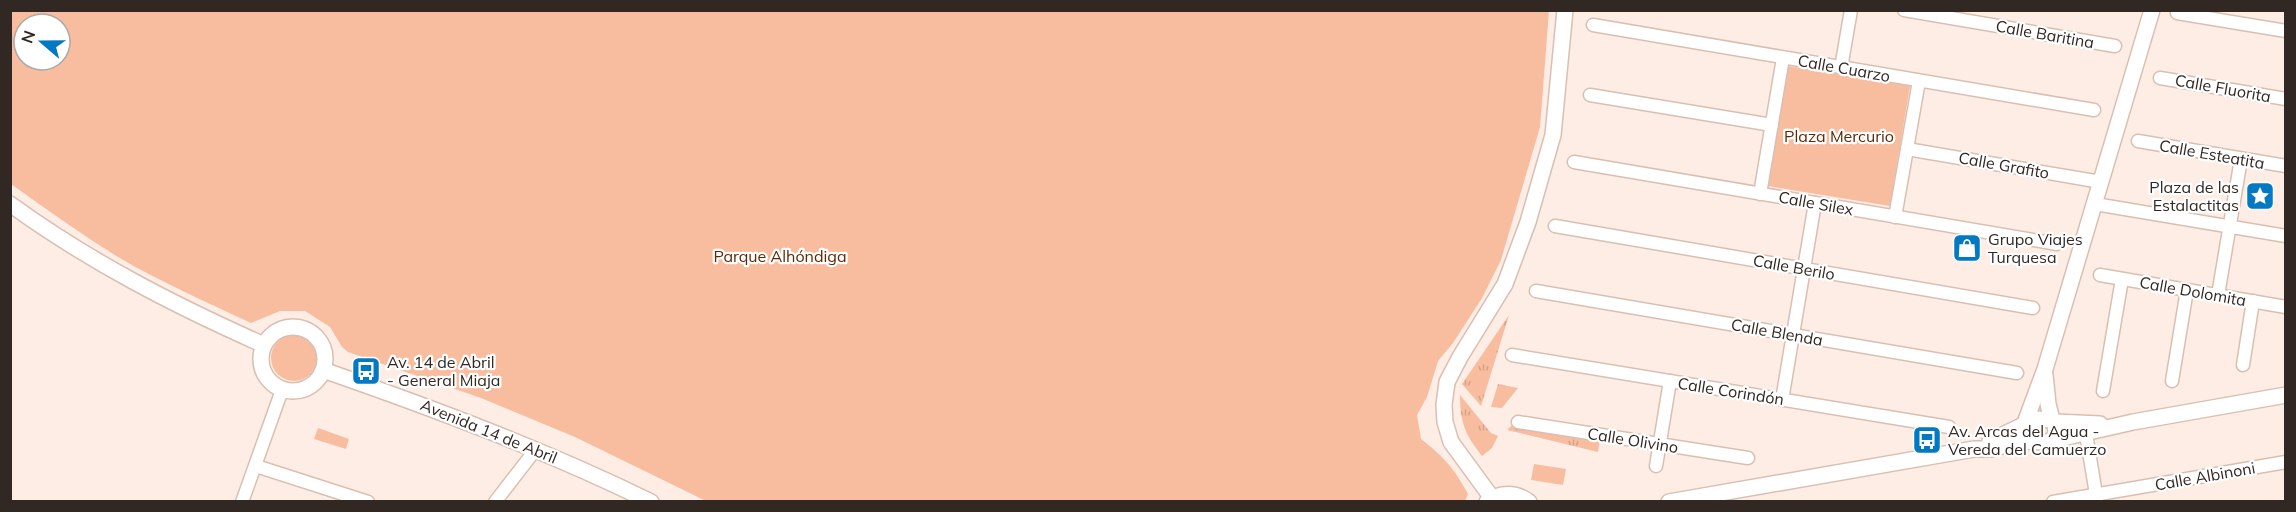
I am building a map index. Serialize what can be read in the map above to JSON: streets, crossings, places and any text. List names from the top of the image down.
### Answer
{
  "streets": {
    "street": [
      "Calle Baritina",
      "Calle Cuarzo",
      "Calle Fluorita",
      "Calle Esteatita",
      "Calle Grafito",
      "Calle Silex",
      "Calle Berilo",
      "Calle Dolomita",
      "Calle Blenda",
      "Calle Corindón",
      "Avenida 14 de Abril",
      "Calle Olivino",
      "Calle Albinoni"
    ]
  },
  "parks": ["Plaza Mercurio", "Parque Alhóndiga"],
  "places": {
    "place": ["Plaza de las Estalactitas"],
    "shop": ["Grupo Viajes Turquesa"],
    "bus stop": ["Av. 14 de Abril - General Miaja", "Av. Arcas del Agua - Vereda del Camuerzo"]
  },
  "north": "left"
}
